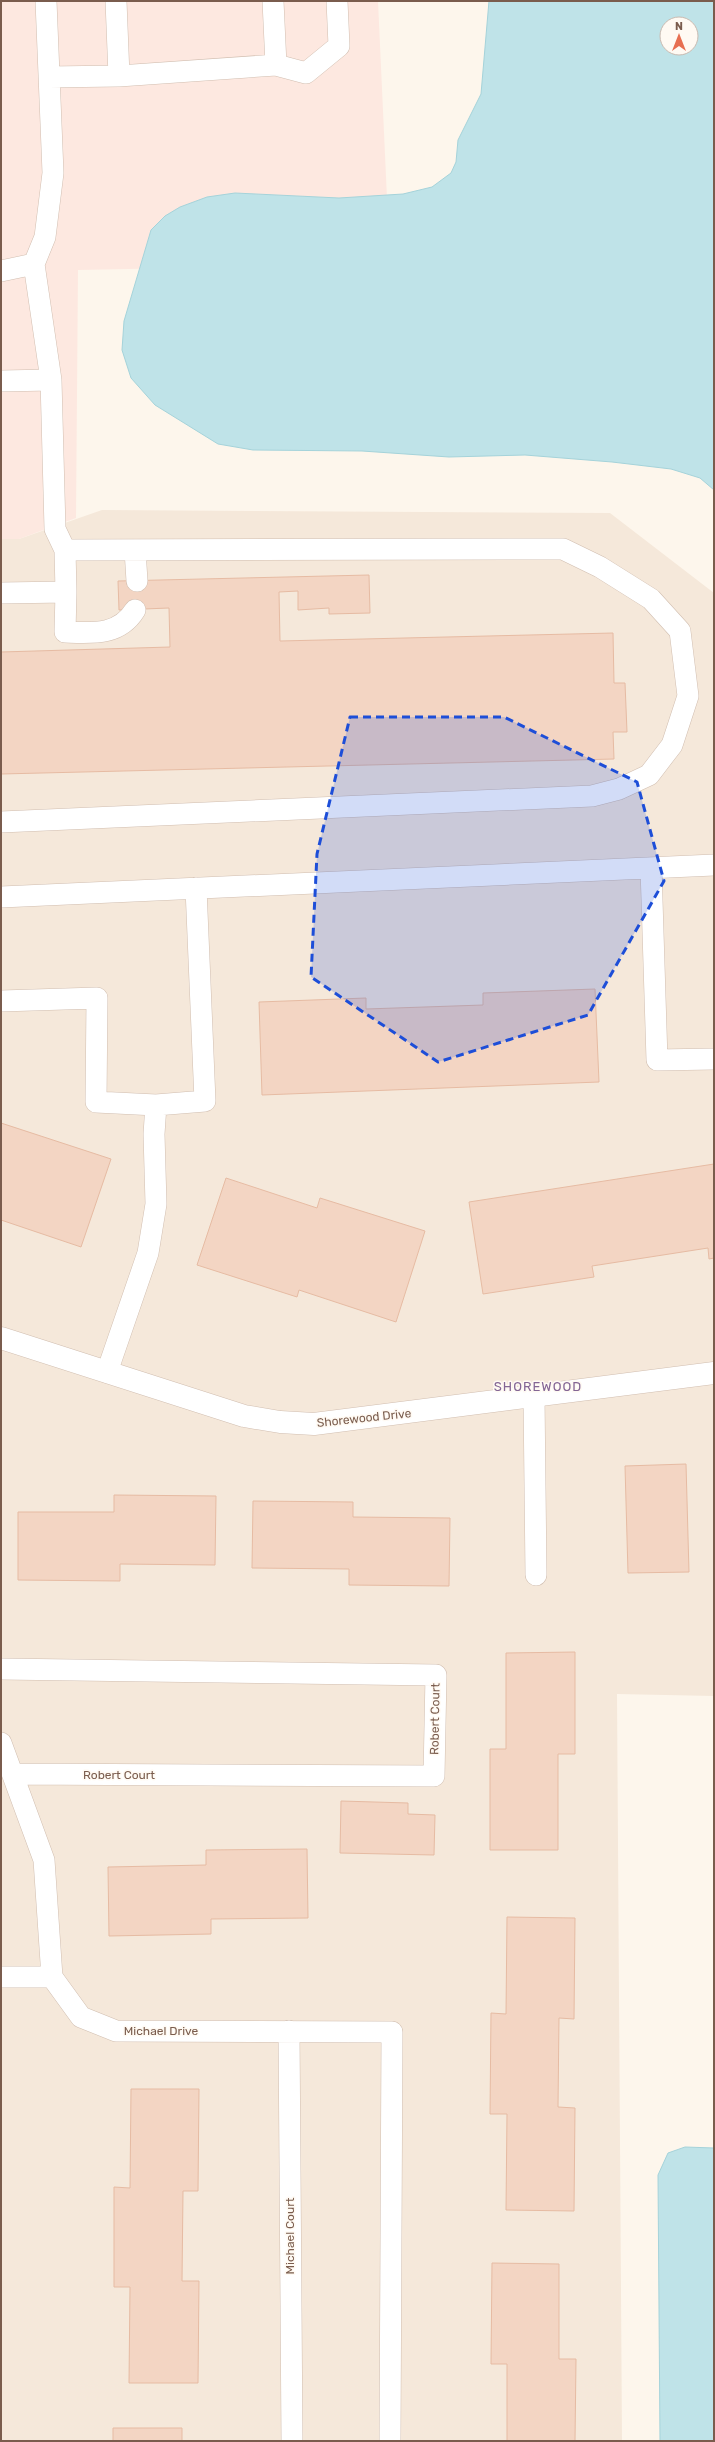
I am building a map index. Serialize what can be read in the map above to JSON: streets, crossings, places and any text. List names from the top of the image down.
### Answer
{
  "streets": {
    "street": ["Shorewood Drive"],
    "lane": ["Robert Court", "Michael Drive", "Michael Court"]
  },
  "crossings": [
    ["Michael Drive", "Michael Court"]
  ],
  "districts": ["SHOREWOOD"],
  "north": "top"
}
